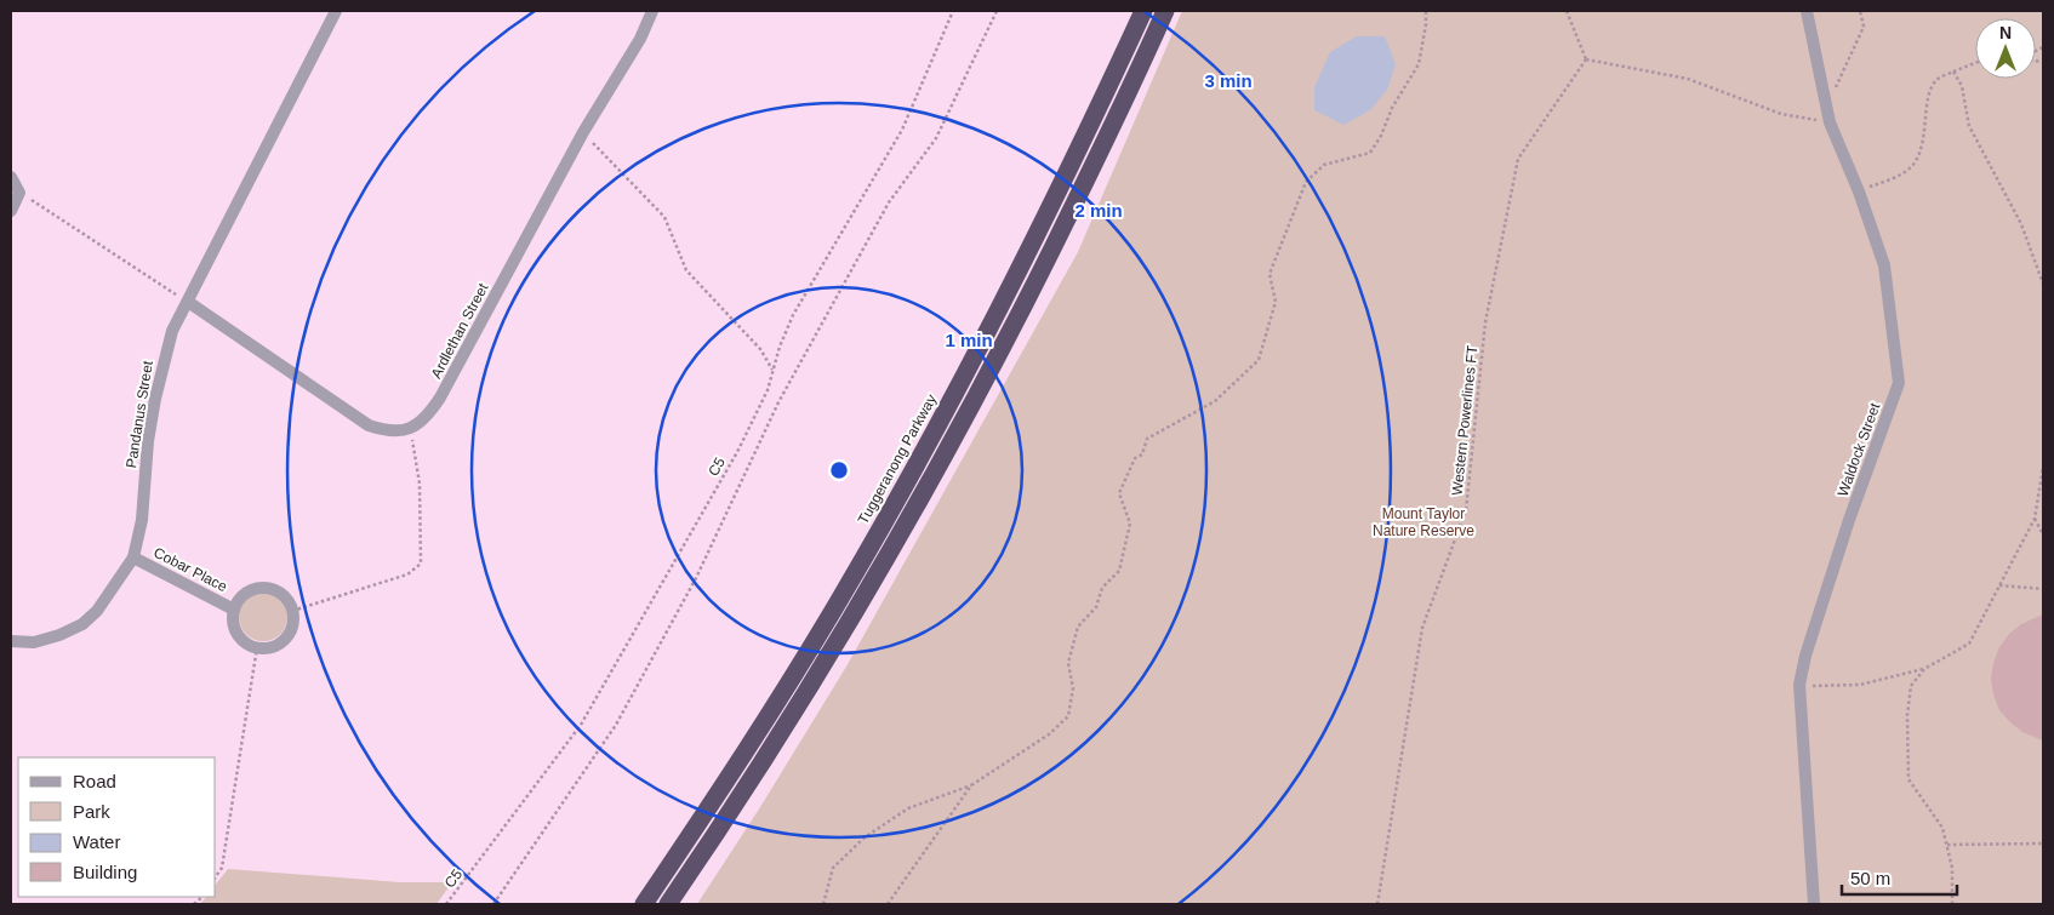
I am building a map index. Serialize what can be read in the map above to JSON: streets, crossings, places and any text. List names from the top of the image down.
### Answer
{
  "streets": {
    "highway": ["Tuggeranong Parkway"],
    "street": [
      "Ardlethan Street",
      "Pandanus Street",
      "Waldock Street",
      "Cobar Place"
    ],
    "path": ["Western Powerlines FT", "C5"]
  },
  "crossings": [
    ["Pandanus Street", "Cobar Place"]
  ],
  "parks": ["Mount Taylor Nature Reserve"],
  "legend": [
    "Road",
    "Park",
    "Water",
    "Building"
  ],
  "scale_bar": "50 m",
  "north": "top",
  "rings": ["3 min", "2 min", "1 min"]
}
